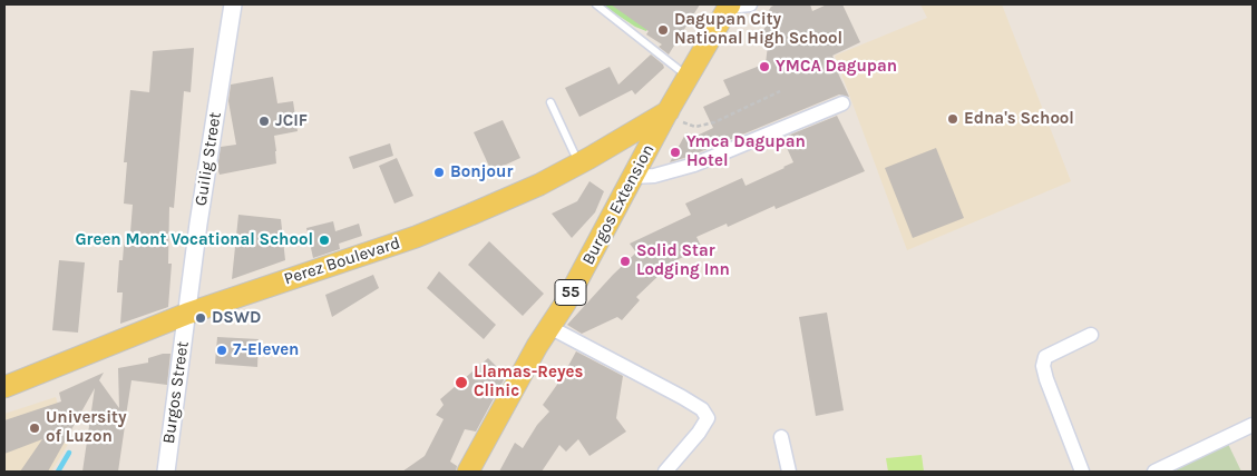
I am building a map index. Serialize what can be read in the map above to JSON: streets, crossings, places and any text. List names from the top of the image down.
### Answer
{
  "streets": {
    "main road": ["Burgos Extension", "Perez Boulevard", "55"],
    "street": ["Guilig Street", "Burgos Street"]
  },
  "crossings": [
    ["Guilig Street", "Perez Boulevard"],
    ["Guilig Street", "Burgos Street"],
    ["Burgos Extension", "Perez Boulevard"],
    ["Burgos Extension", "55"],
    ["Perez Boulevard", "55"],
    ["Perez Boulevard", "Burgos Street"]
  ],
  "places": [
    "Dagupan City National High School",
    "YMCA Dagupan",
    "Edna's School",
    "JCIF",
    "Ymca Dagupan Hotel",
    "Bonjour",
    "Green Mont Vocational School",
    "Solid Star Lodging Inn",
    "DSWD",
    "7-Eleven",
    "Llamas-Reyes Clinic",
    "University of Luzon"
  ]
}
